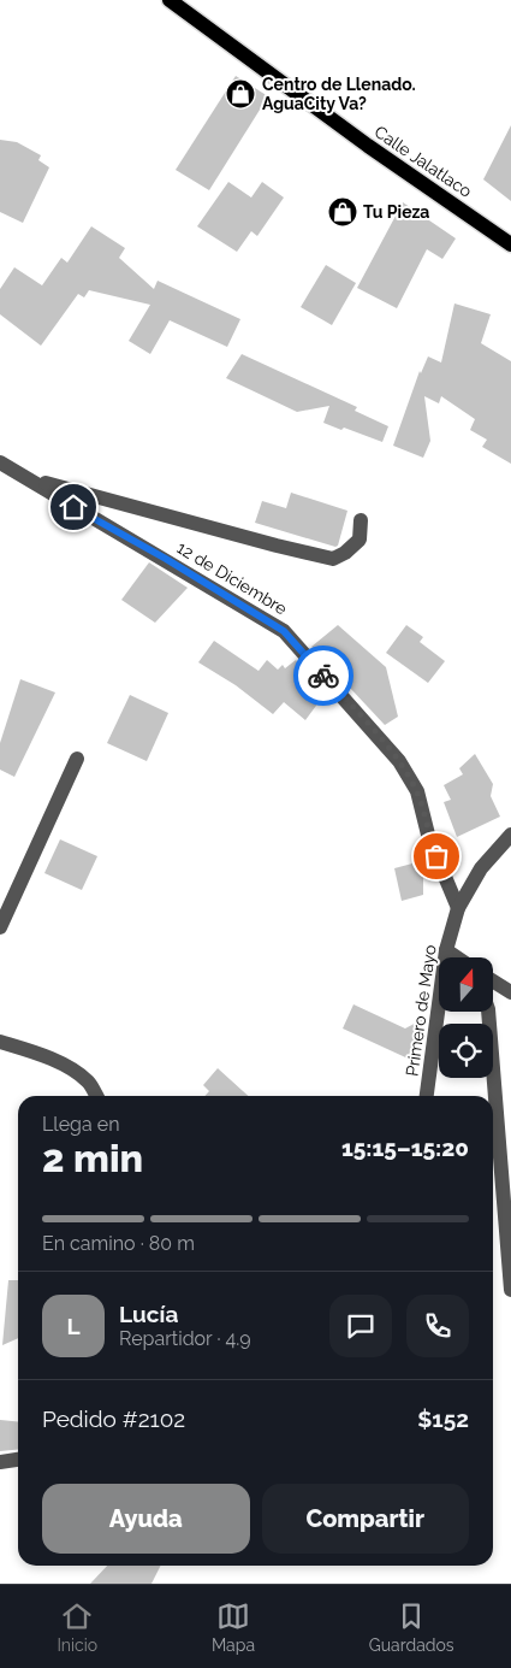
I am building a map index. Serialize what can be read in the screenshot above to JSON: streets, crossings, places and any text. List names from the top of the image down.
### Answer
{
  "streets": {
    "main road": ["Calle Jalatlaco"],
    "street": ["12 de Diciembre", "Primero de Mayo"]
  },
  "crossings": [
    ["12 de Diciembre", "Primero de Mayo"]
  ],
  "places": {
    "shop": ["Centro de Llenado. AguaCity Va?", "Tu Pieza"]
  },
  "north": "top",
  "page": {
    "heading": ["2 min", "Llega en", "15:15–15:20"],
    "panel": [
      "Lucía",
      "Repartidor · 4.9",
      "Pedido #2102",
      "$152"
    ],
    "bar": "En camino · 80 m",
    "round": "L",
    "buttons": ["Ayuda", "Compartir"],
    "tabs": ["Inicio", "Mapa", "Guardados"]
  }
}
